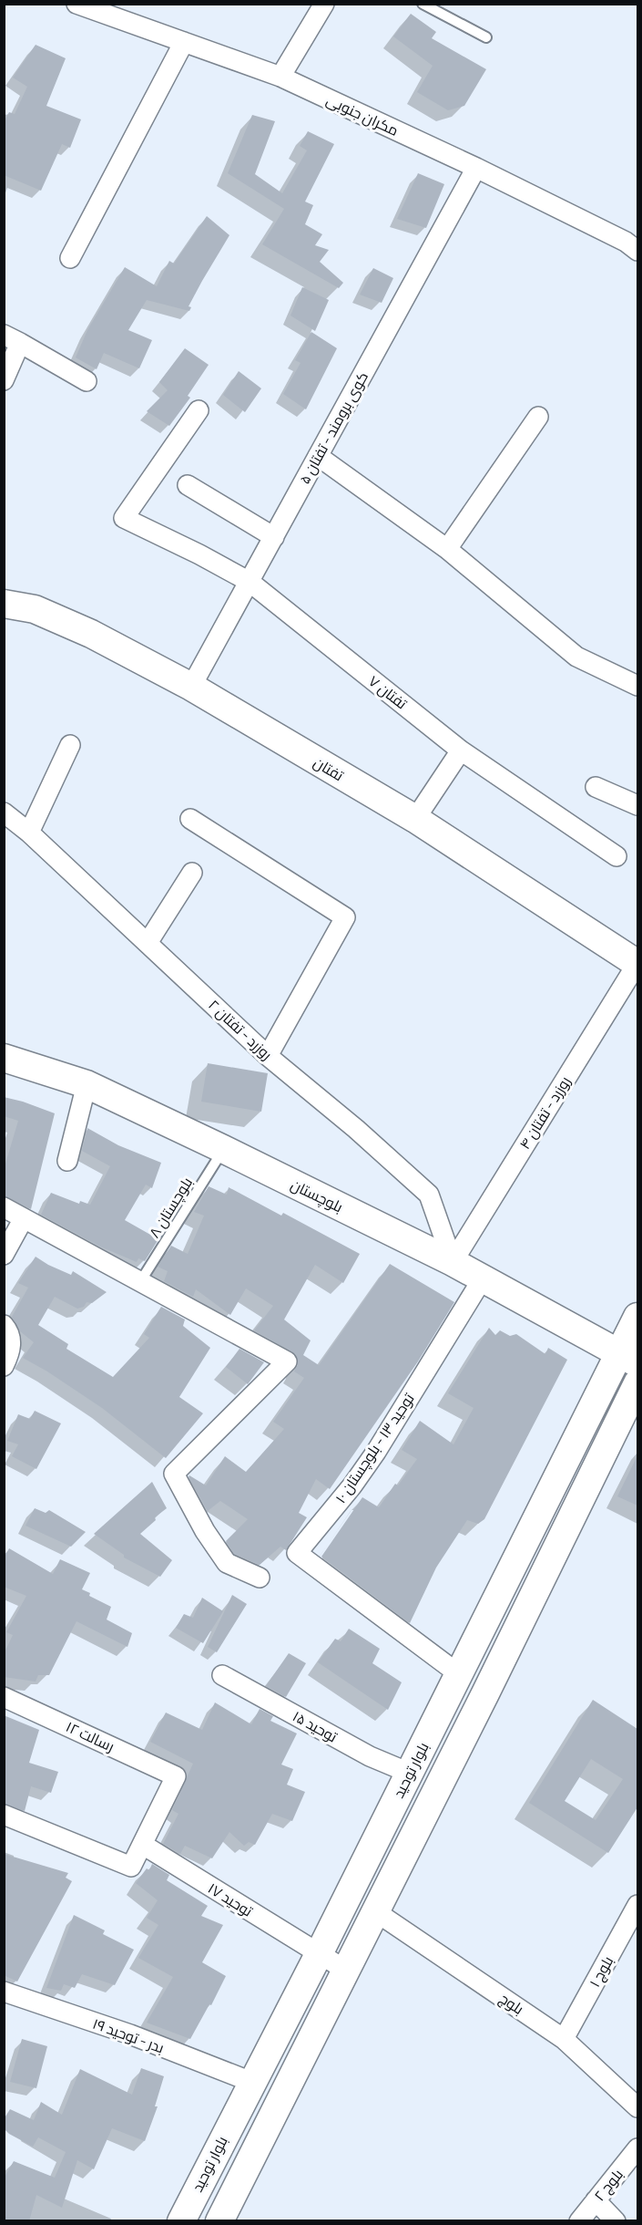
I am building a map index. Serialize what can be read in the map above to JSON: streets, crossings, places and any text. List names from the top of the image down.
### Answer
{
  "streets": {
    "main road": ["تفتان", "بلوچستان", "بلوار توحید"],
    "street": [
      "مکران جنوبی",
      "کوی برومند - تفتان ۵",
      "تفتان ۷",
      "روزرد - تفتان ۲",
      "روزرد - تفتان ۴",
      "توحید ۱۳ - بلوچستان ۱۰",
      "توحید ۱۵",
      "رسالت ۱۲",
      "توحید ۱۷",
      "بلوچ ۱",
      "بلوچ",
      "بدر - توحید ۱۹",
      "بلوچ ۲"
    ],
    "lane": ["بلوچستان ۸"]
  },
  "crossings": [
    ["مکران جنوبی", "کوی برومند - تفتان ۵"],
    ["کوی برومند - تفتان ۵", "تفتان ۷"],
    ["کوی برومند - تفتان ۵", "تفتان"],
    ["تفتان", "روزرد - تفتان ۴"],
    ["روزرد - تفتان ۲", "روزرد - تفتان ۴"],
    ["روزرد - تفتان ۲", "بلوچستان"],
    ["روزرد - تفتان ۴", "بلوچستان"],
    ["بلوچستان", "بلوچستان ۸"],
    ["بلوچستان", "توحید ۱۳ - بلوچستان ۱۰"],
    ["بلوچستان", "بلوار توحید"],
    ["توحید ۱۳ - بلوچستان ۱۰", "بلوار توحید"],
    ["توحید ۱۵", "بلوار توحید"],
    ["رسالت ۱۲", "توحید ۱۷"],
    ["بلوار توحید", "توحید ۱۷"],
    ["بلوار توحید", "بدر - توحید ۱۹"],
    ["بلوچ ۱", "بلوچ"]
  ]
}
